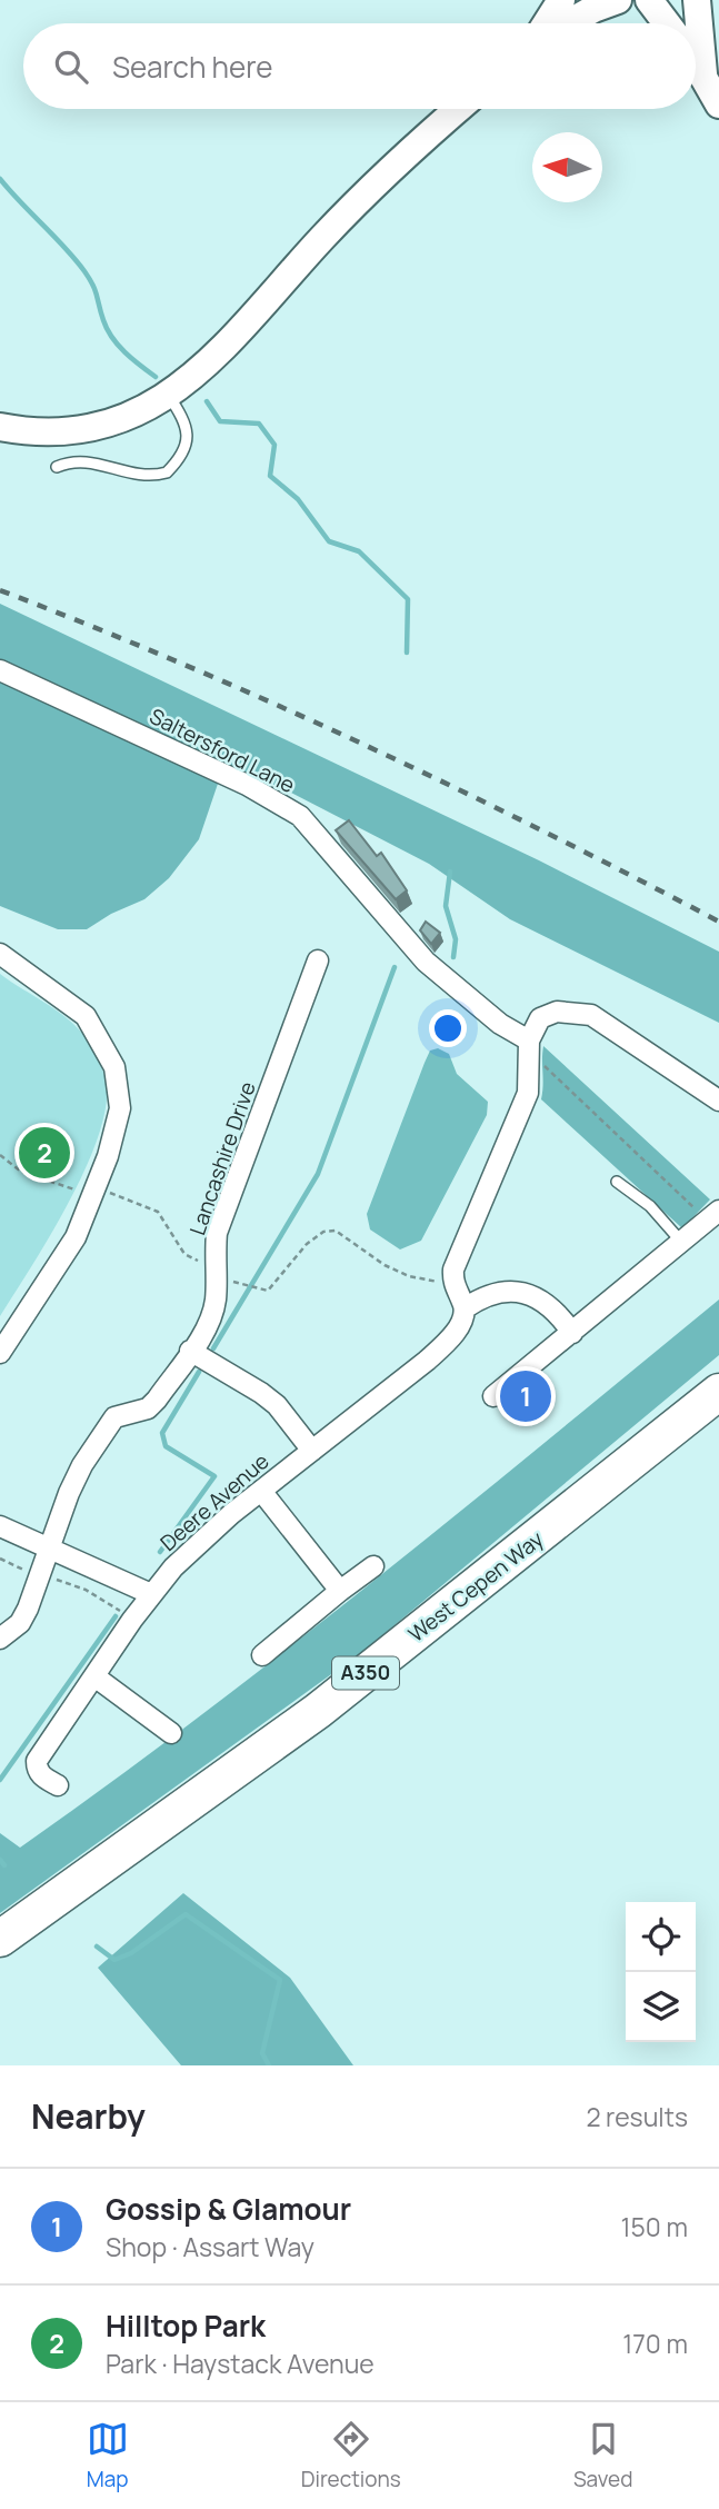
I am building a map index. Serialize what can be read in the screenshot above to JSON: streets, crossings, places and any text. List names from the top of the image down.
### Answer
{
  "streets": {
    "highway": ["West Cepen Way", "A350"],
    "street": ["Saltersford Lane", "Lancashire Drive", "Deere Avenue"]
  },
  "north": "left",
  "page": {
    "search": "Search here",
    "pins": ["2", "1"],
    "heading": ["Nearby", "2 results"],
    "list": [
      {
        "mark": "1",
        "name": "Gossip & Glamour",
        "note": "Shop · Assart Way",
        "value": "150 m"
      },
      {
        "mark": "2",
        "name": "Hilltop Park",
        "note": "Park · Haystack Avenue",
        "value": "170 m"
      }
    ],
    "nav": ["Map", "Directions", "Saved"]
  }
}
